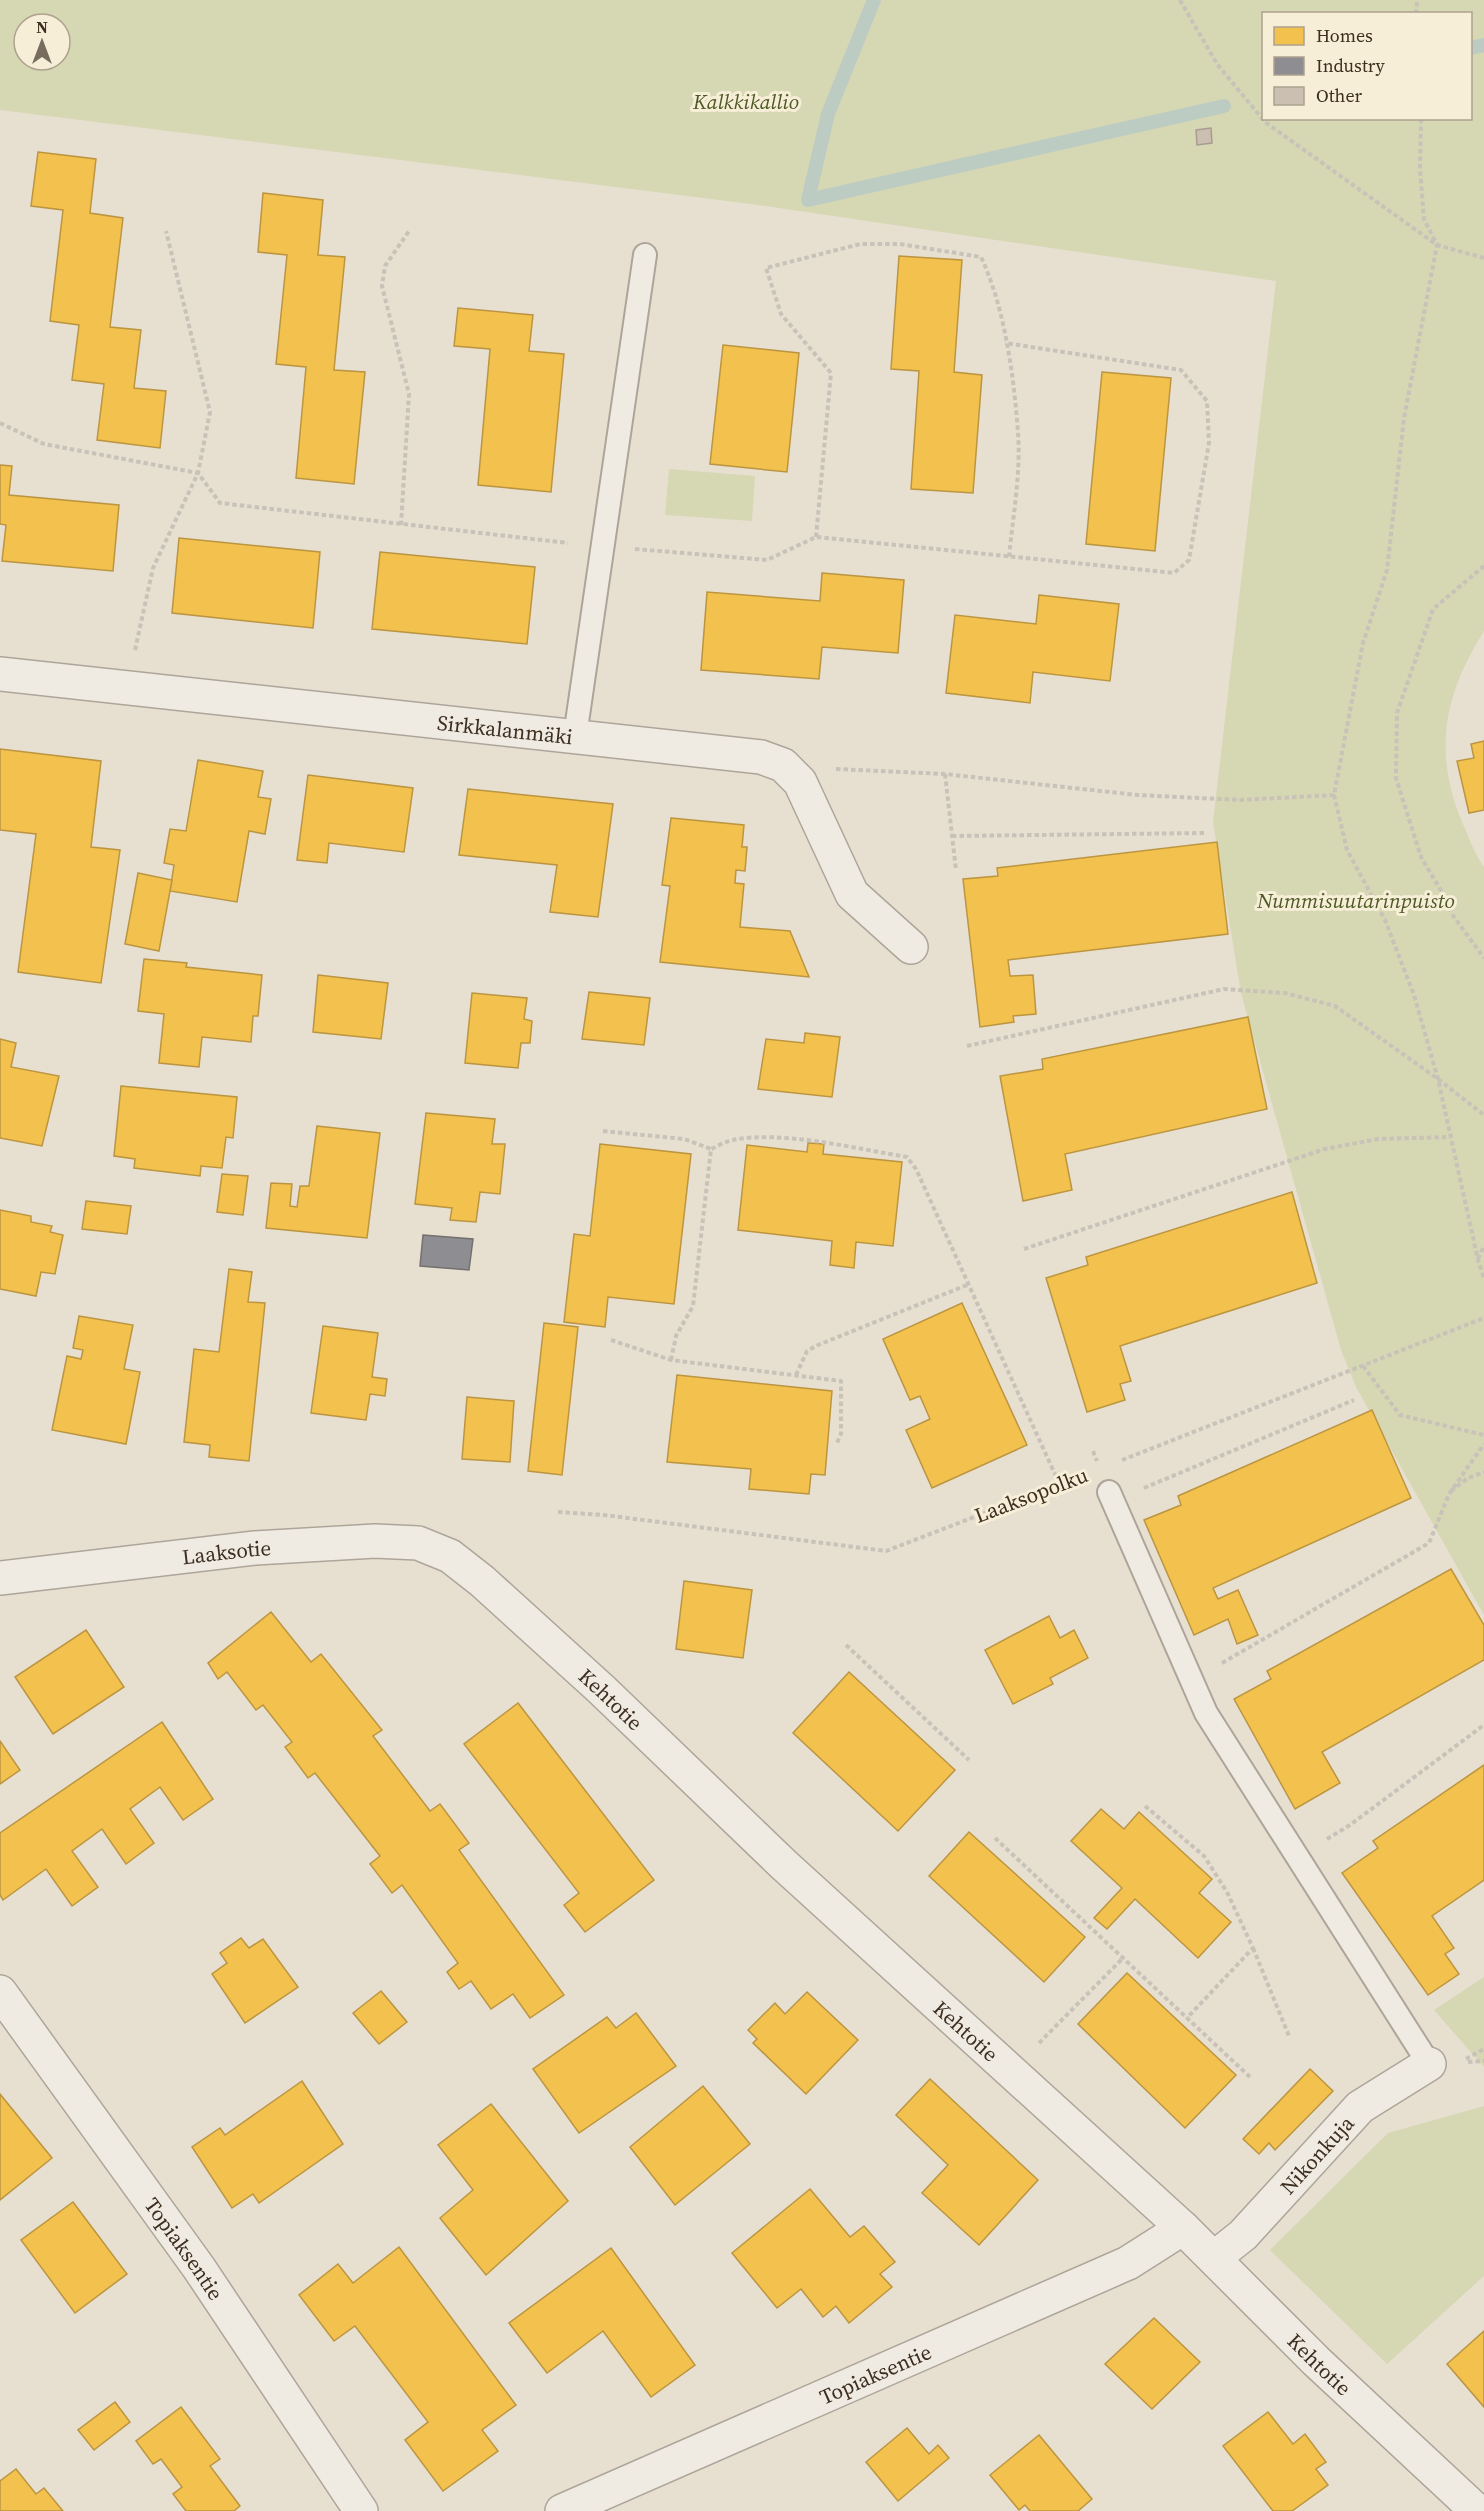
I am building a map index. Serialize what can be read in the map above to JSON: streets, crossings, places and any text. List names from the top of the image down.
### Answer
{
  "streets": {
    "street": [
      "Sirkkalanmäki",
      "Laaksotie",
      "Kehtotie",
      "Nikonkuja",
      "Topiaksentie"
    ],
    "path": ["Laaksopolku"]
  },
  "crossings": [
    ["Laaksotie", "Kehtotie"],
    ["Kehtotie", "Nikonkuja"],
    ["Kehtotie", "Topiaksentie"]
  ],
  "parks": ["Kalkkikallio", "Nummisuutarinpuisto"],
  "legend": ["Homes", "Industry", "Other"],
  "north": "top"
}
